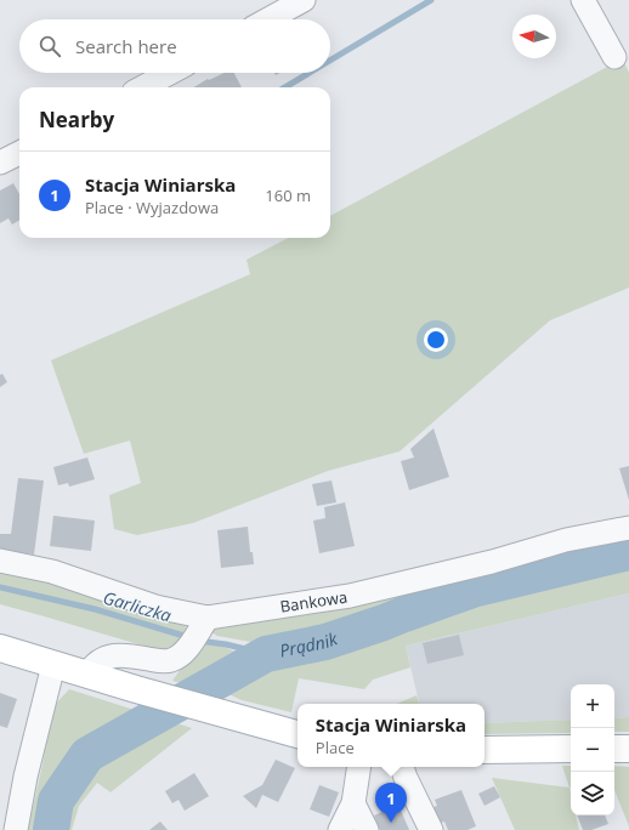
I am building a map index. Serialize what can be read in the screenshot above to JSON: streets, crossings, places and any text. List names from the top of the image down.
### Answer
{
  "streets": {
    "street": ["Bankowa"]
  },
  "water": ["Garliczka", "Prądnik"],
  "north": "left",
  "page": {
    "search": "Search here",
    "heading": "Nearby",
    "list": [
      {
        "mark": "1",
        "name": "Stacja Winiarska",
        "note": "Place · Wyjazdowa",
        "value": "160 m"
      }
    ],
    "map_buttons": ["+", "−"],
    "popup": ["Stacja Winiarska", "Place"],
    "pins": "1"
  }
}
